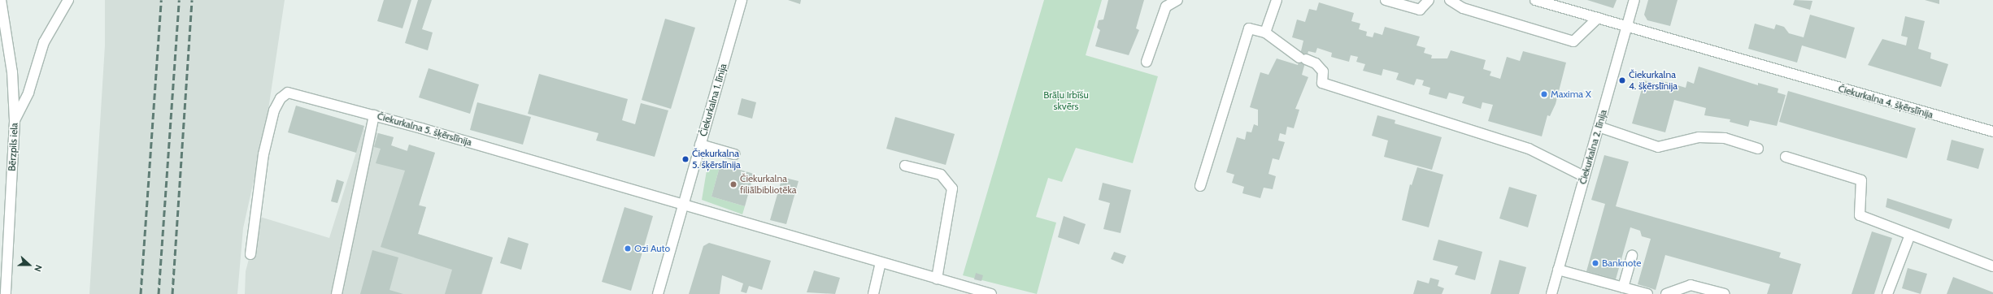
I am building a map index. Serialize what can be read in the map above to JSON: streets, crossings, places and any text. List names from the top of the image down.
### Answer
{
  "streets": {
    "street": [
      "Čiekurkalna 1. līnija",
      "Čiekurkalna 4. šķērslīnija",
      "Čiekurkalna 5. šķērslīnija",
      "Bērzpils iela",
      "Čiekurkalna 2. līnija"
    ]
  },
  "crossings": [
    ["Čiekurkalna 1. līnija", "Čiekurkalna 5. šķērslīnija"],
    ["Čiekurkalna 4. šķērslīnija", "Čiekurkalna 2. līnija"]
  ],
  "parks": ["Brāļu Irbīšu skvērs"],
  "places": [
    "Čiekurkalna 4. šķērslīnija",
    "Maxima X",
    "Čiekurkalna 5. šķērslīnija",
    "Čiekurkalna filiālbibliotēka",
    "Ozi Auto",
    "Banknote"
  ],
  "north": "right"
}
